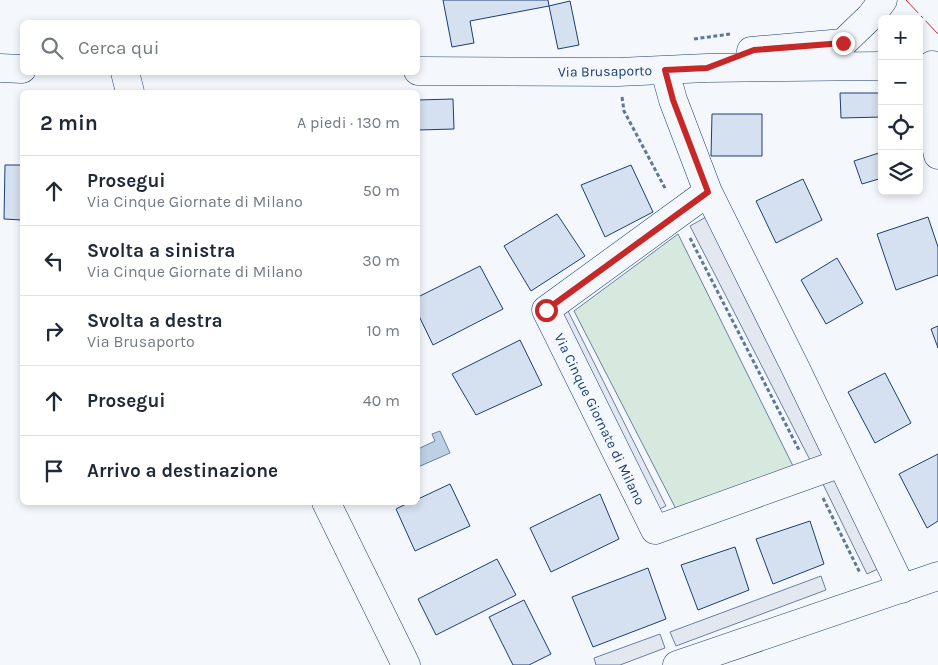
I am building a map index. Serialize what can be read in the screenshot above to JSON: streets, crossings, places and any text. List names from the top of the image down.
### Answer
{
  "streets": {
    "street": ["Via Brusaporto", "Via Cinque Giornate di Milano"]
  },
  "page": {
    "map_buttons": ["+", "−"],
    "search": "Cerca qui",
    "heading": ["2 min", "A piedi · 130 m"],
    "list": [
      ["Prosegui", "Via Cinque Giornate di Milano", "50 m"],
      ["Svolta a sinistra", "Via Cinque Giornate di Milano", "30 m"],
      ["Svolta a destra", "Via Brusaporto", "10 m"],
      ["Prosegui", "40 m"],
      "Arrivo a destinazione"
    ]
  }
}
